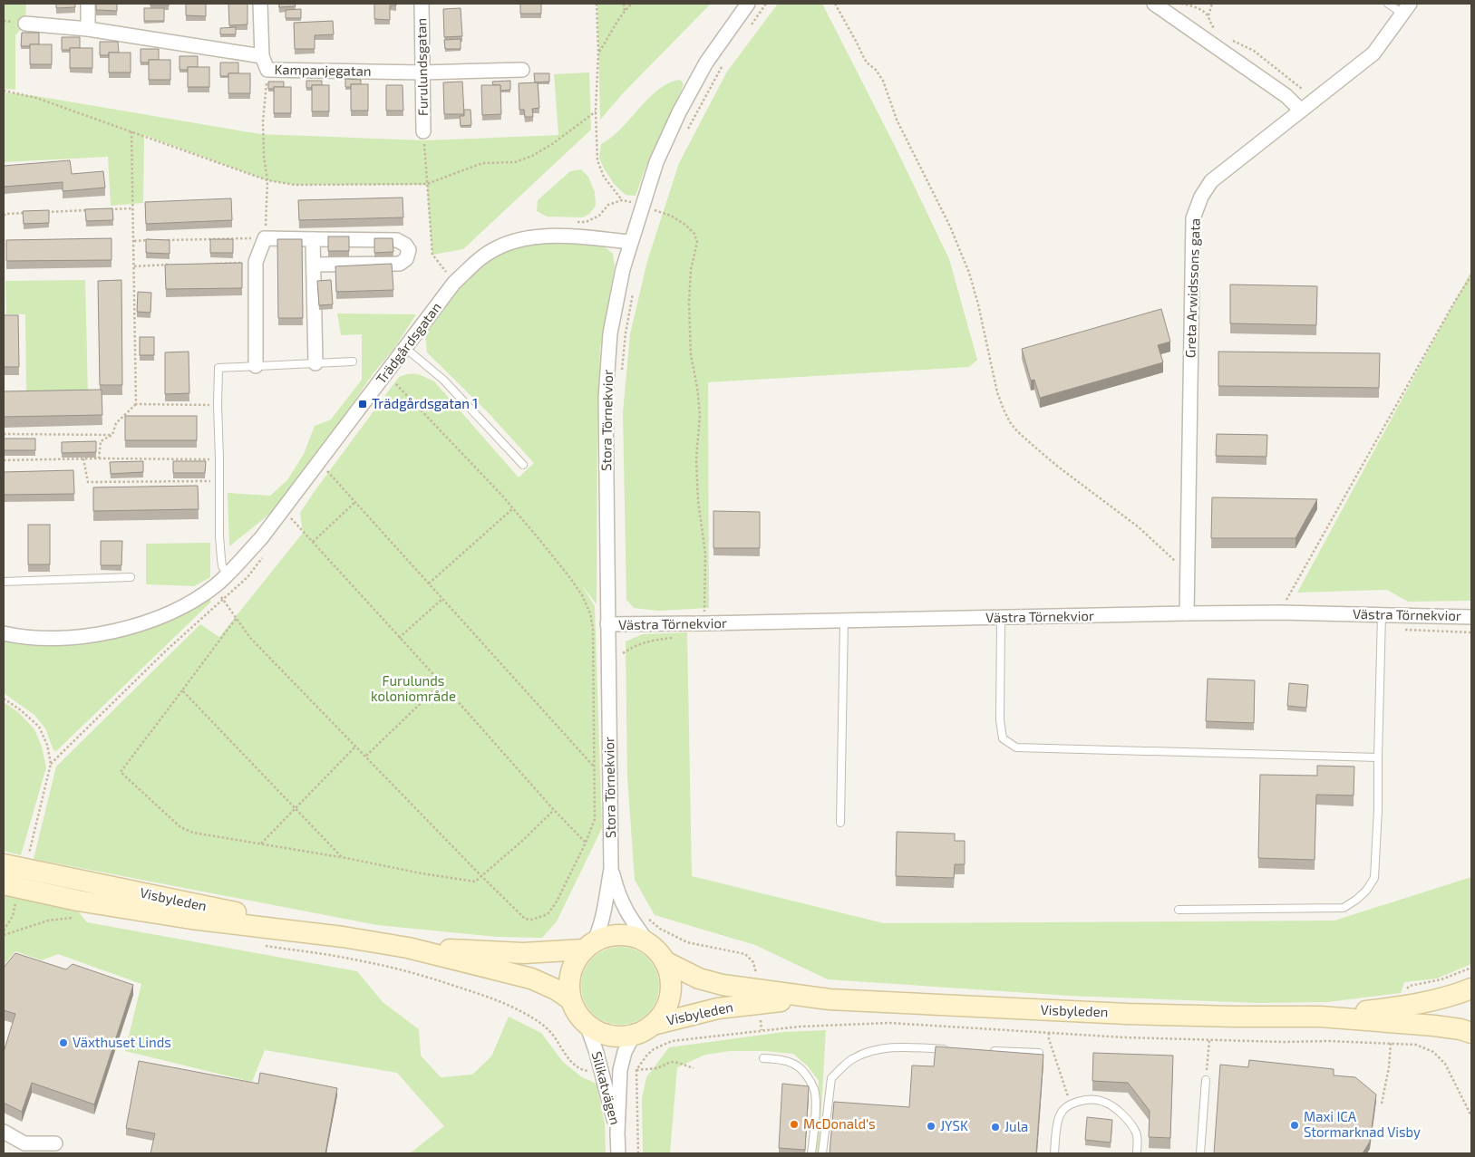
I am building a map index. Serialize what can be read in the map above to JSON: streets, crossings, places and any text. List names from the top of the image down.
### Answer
{
  "streets": {
    "main road": ["Visbyleden"],
    "street": [
      "Furulundsgatan",
      "Kampanjegatan",
      "Greta Arwidssons gata",
      "Trädgårdsgatan",
      "Stora Törnekvior",
      "Västra Törnekvior",
      "Silikatvägen"
    ]
  },
  "crossings": [
    ["Furulundsgatan", "Kampanjegatan"],
    ["Greta Arwidssons gata", "Västra Törnekvior"],
    ["Trädgårdsgatan", "Stora Törnekvior"],
    ["Stora Törnekvior", "Västra Törnekvior"],
    ["Visbyleden", "Silikatvägen"]
  ],
  "parks": ["Furulunds koloniområde"],
  "places": {
    "transit": ["Trädgårdsgatan 1"],
    "other": [
      "Växthuset Linds",
      "McDonald's",
      "Maxi ICA Stormarknad Visby",
      "JYSK",
      "Jula"
    ]
  }
}
